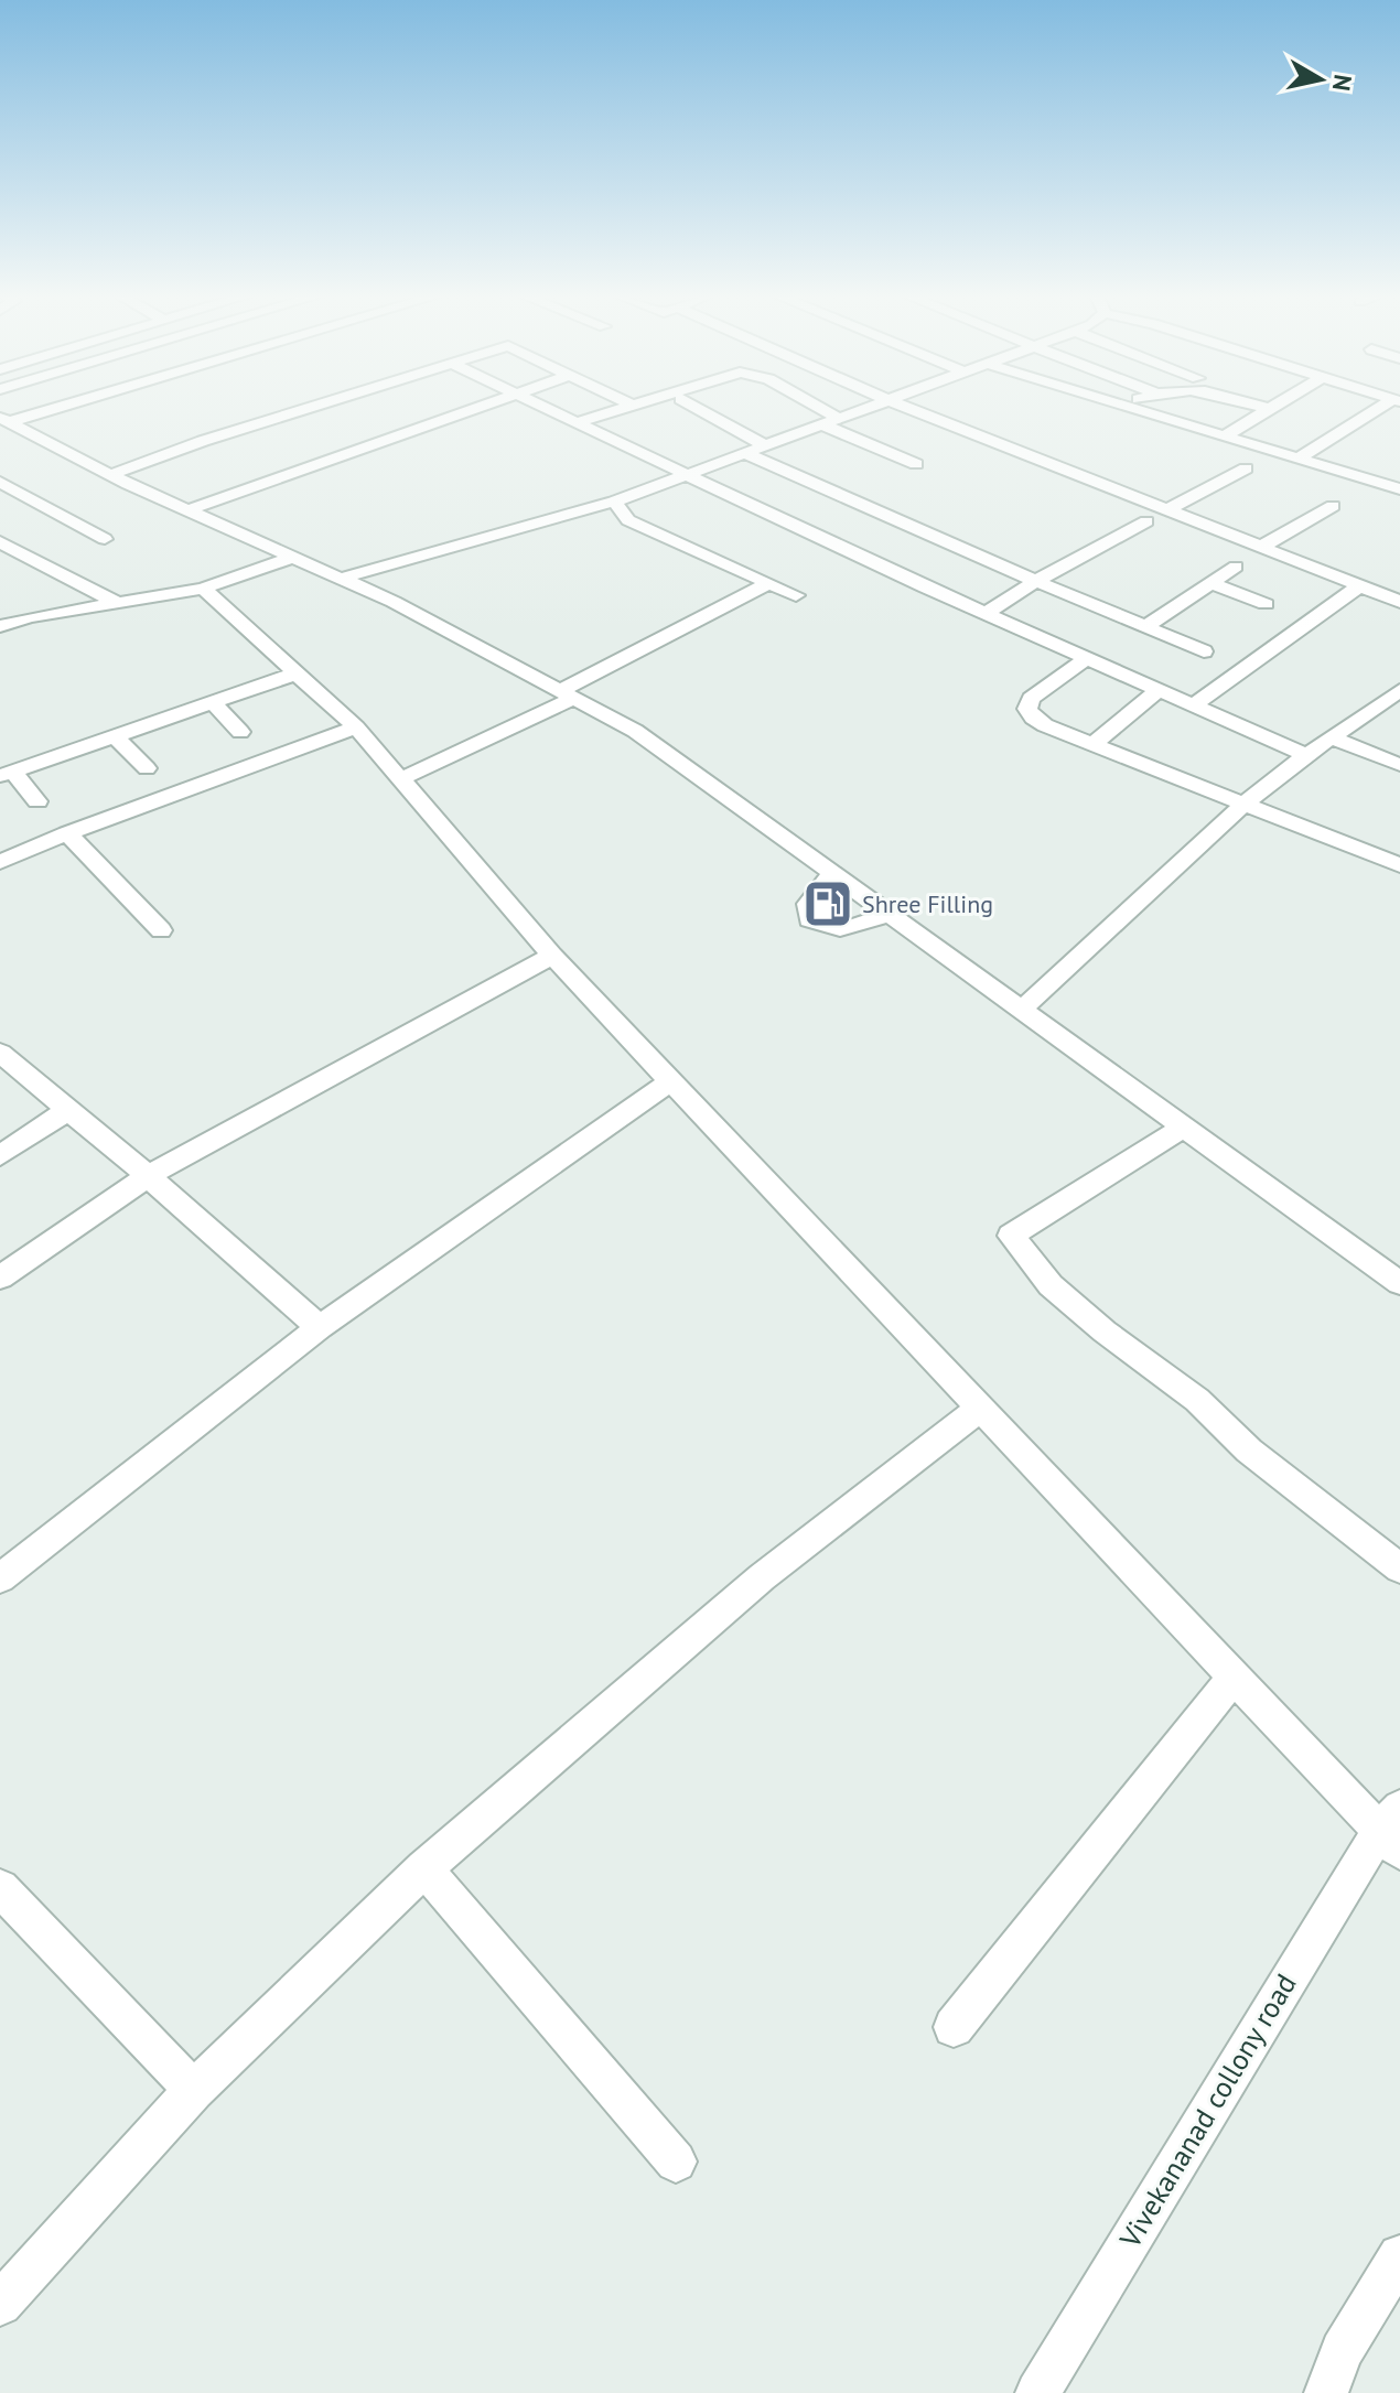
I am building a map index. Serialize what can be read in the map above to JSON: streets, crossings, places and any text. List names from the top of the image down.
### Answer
{
  "streets": {
    "street": ["Vivekananad collony road"]
  },
  "places": {
    "fuel station": ["Shree Filling"]
  },
  "north": "right"
}
